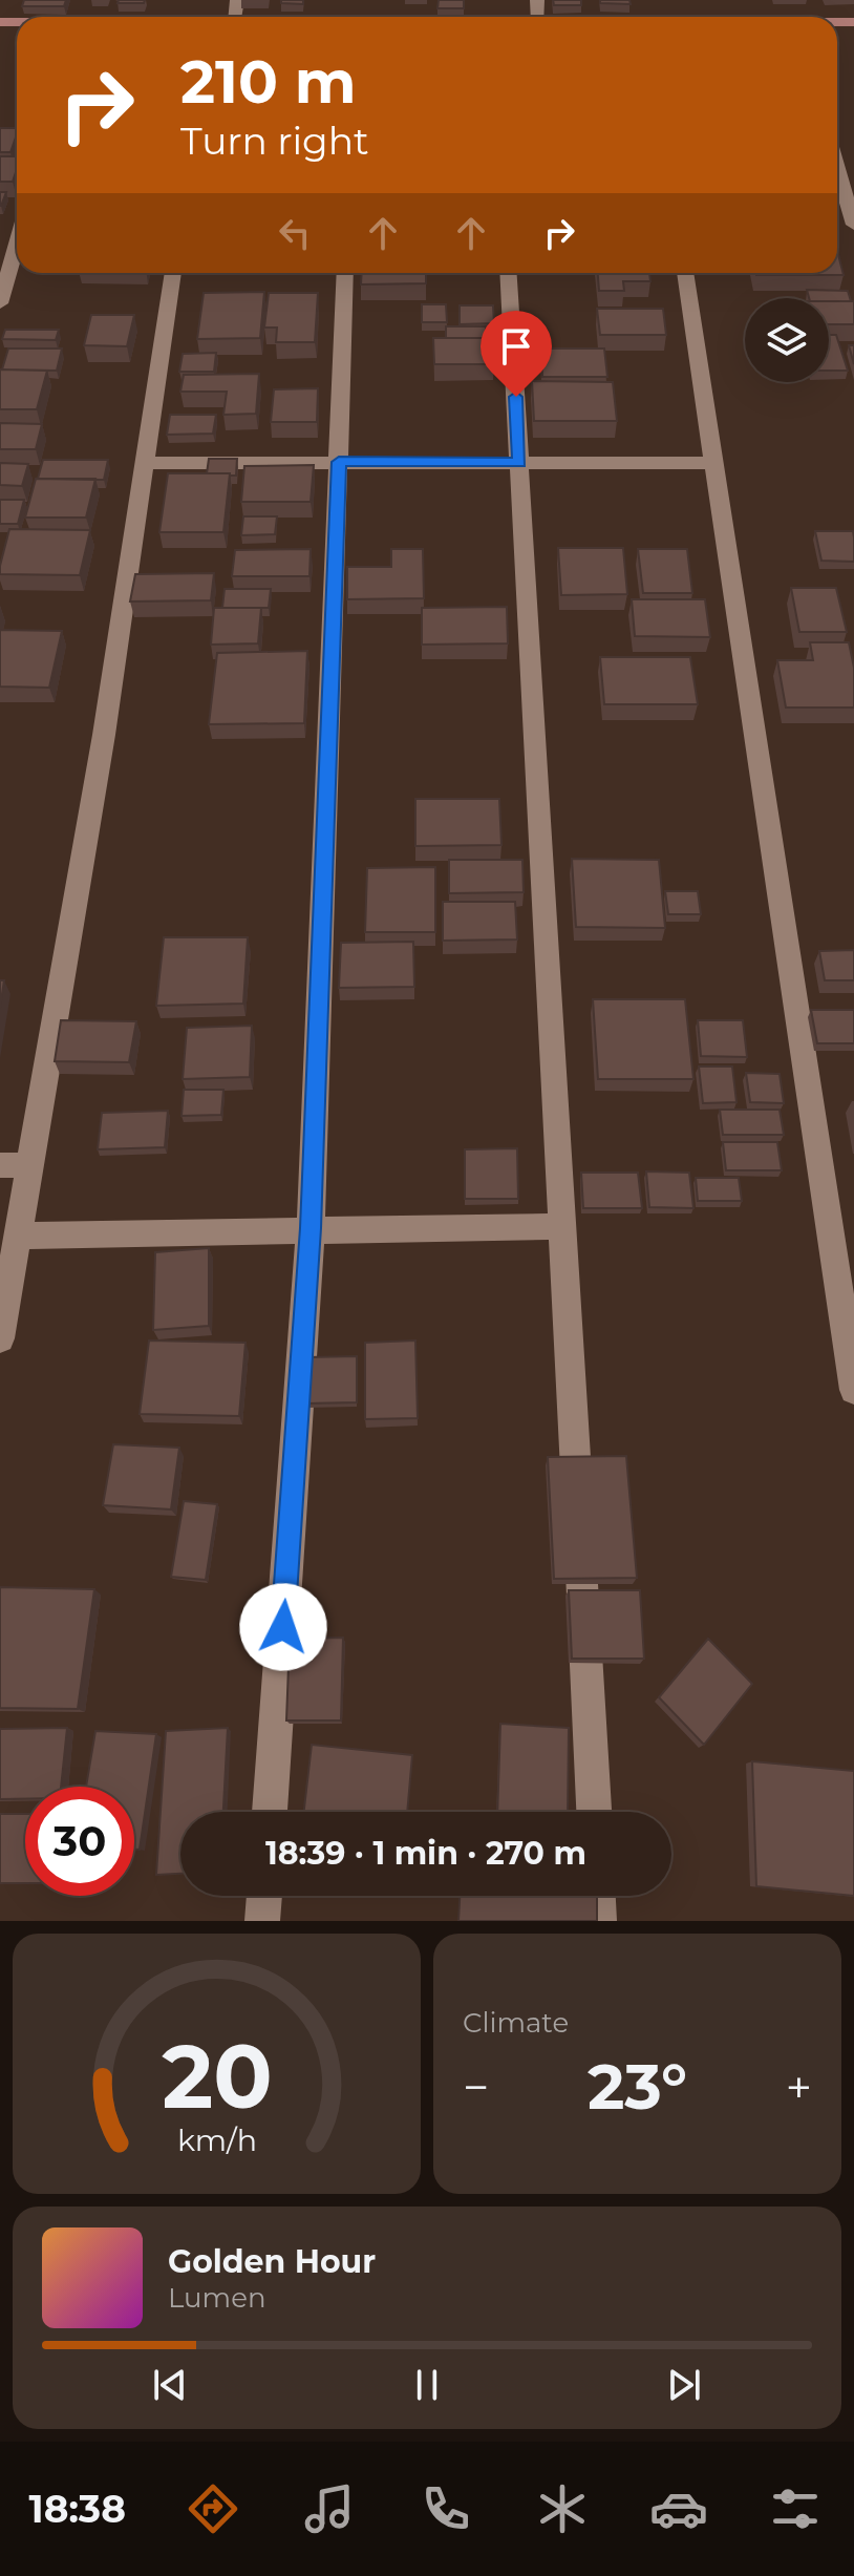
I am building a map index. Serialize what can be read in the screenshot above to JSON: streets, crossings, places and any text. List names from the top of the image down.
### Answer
{
  "page": {
    "turn": ["210 m", "Turn right"],
    "limit": "30",
    "trip": "18:39 · 1 min · 270 m",
    "tile": "Climate",
    "heat": ["−", "23°", "+"],
    "song": ["Golden Hour", "Lumen"],
    "tabs": "18:38",
    "gauge": ["20", "km/h"]
  }
}
